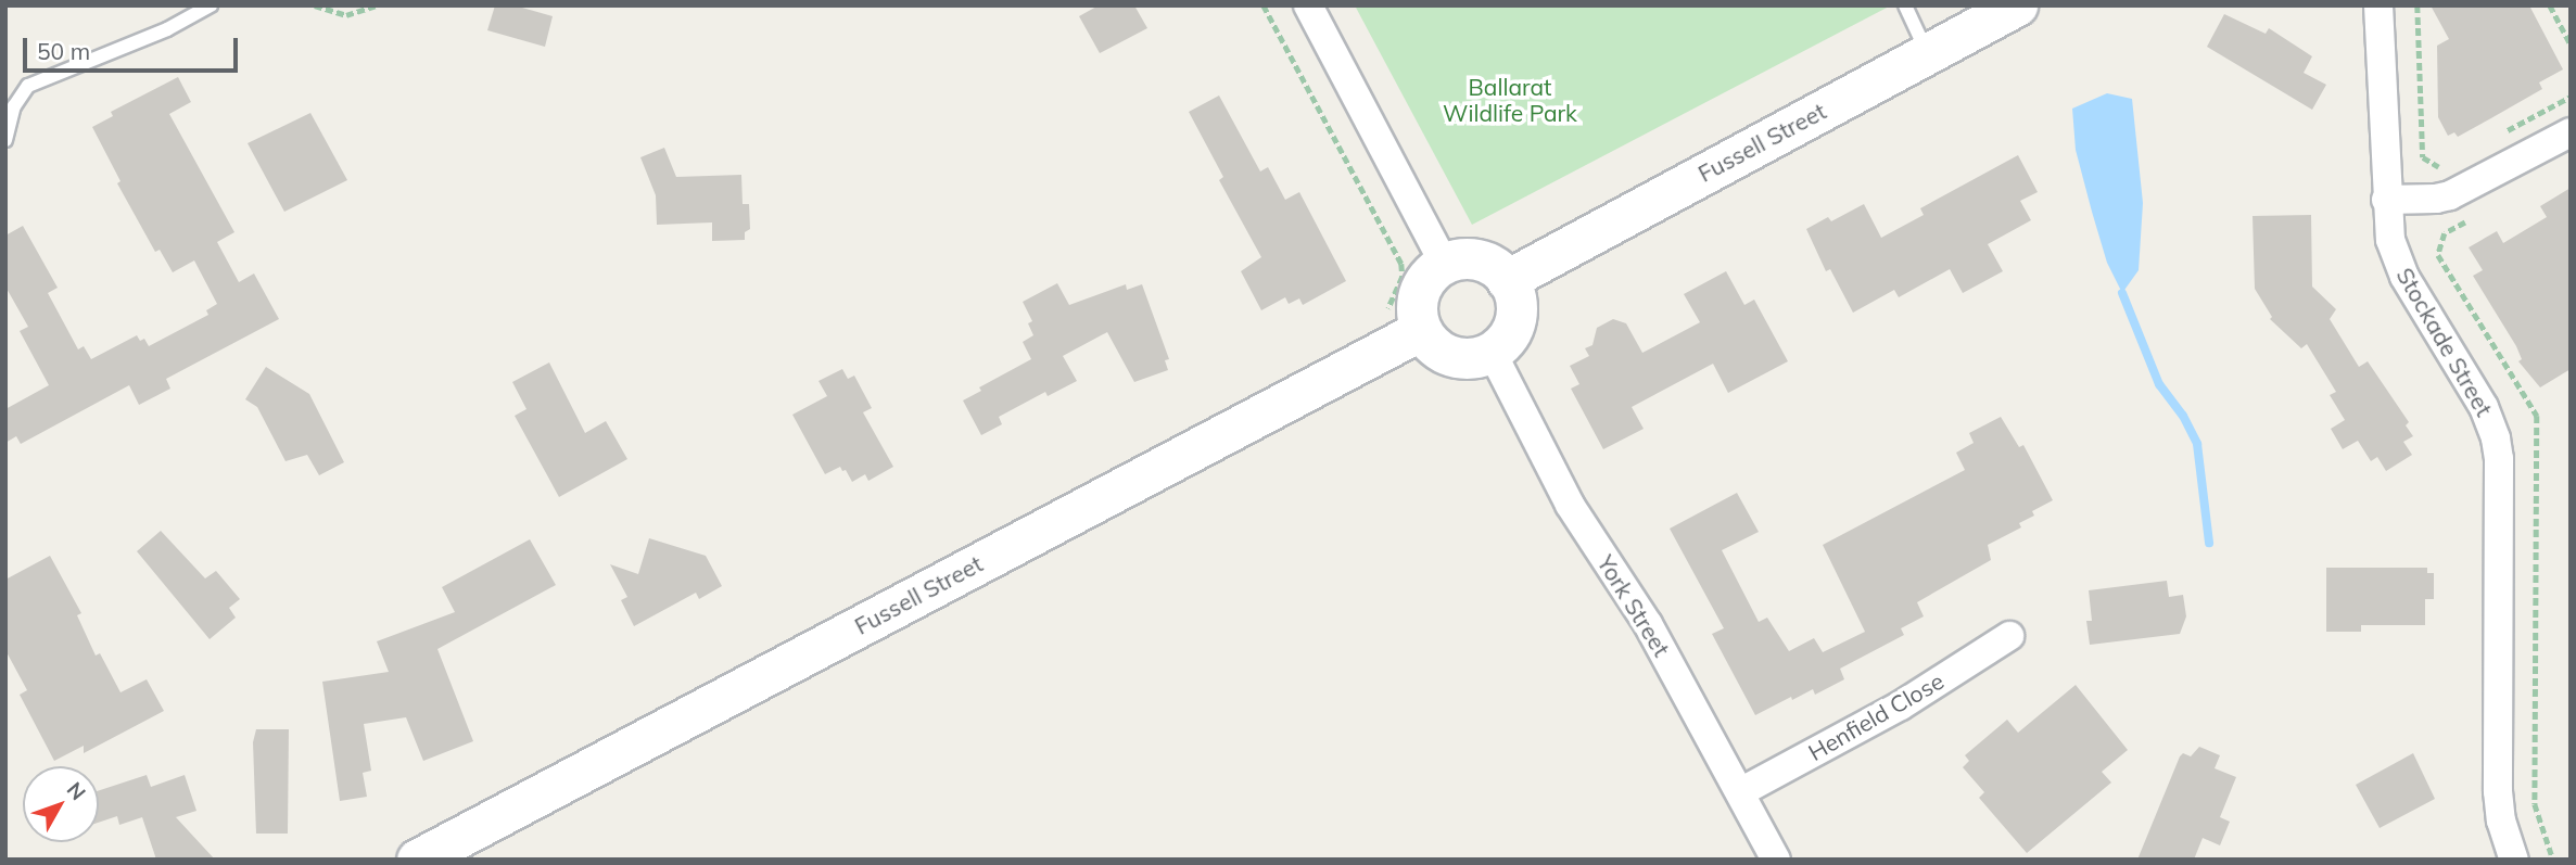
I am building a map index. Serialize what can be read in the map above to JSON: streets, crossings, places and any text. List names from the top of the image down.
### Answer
{
  "streets": {
    "street": [
      "Fussell Street",
      "Stockade Street",
      "York Street",
      "Henfield Close"
    ]
  },
  "crossings": [
    ["Fussell Street", "York Street"],
    ["York Street", "Henfield Close"]
  ],
  "parks": ["Ballarat Wildlife Park"],
  "scale_bar": "50 m",
  "north": "top right"
}
